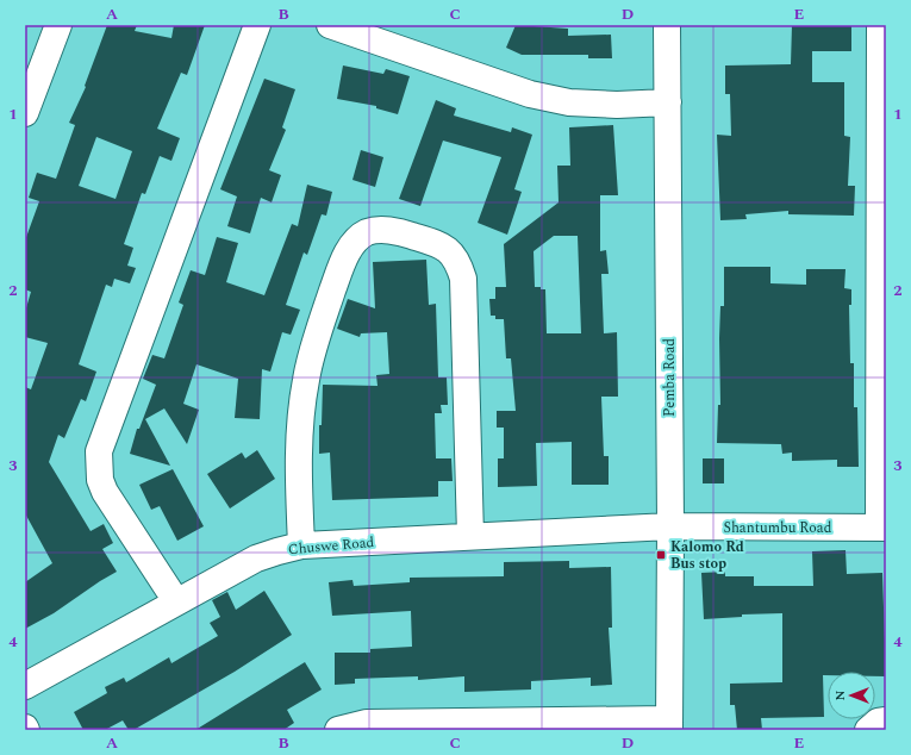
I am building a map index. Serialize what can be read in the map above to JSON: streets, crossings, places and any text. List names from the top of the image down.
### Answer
{
  "streets": {
    "street": ["Pemba Road", "Shantumbu Road", "Chuswe Road"]
  },
  "crossings": [
    ["Pemba Road", "Shantumbu Road"],
    ["Pemba Road", "Chuswe Road"],
    ["Shantumbu Road", "Chuswe Road"]
  ],
  "places": {
    "transit": ["Kalomo Rd Bus stop"]
  },
  "north": "left",
  "grid": {
    "columns": [
      "A",
      "B",
      "C",
      "D",
      "E"
    ],
    "rows": [
      "1",
      "2",
      "3",
      "4"
    ]
  }
}
